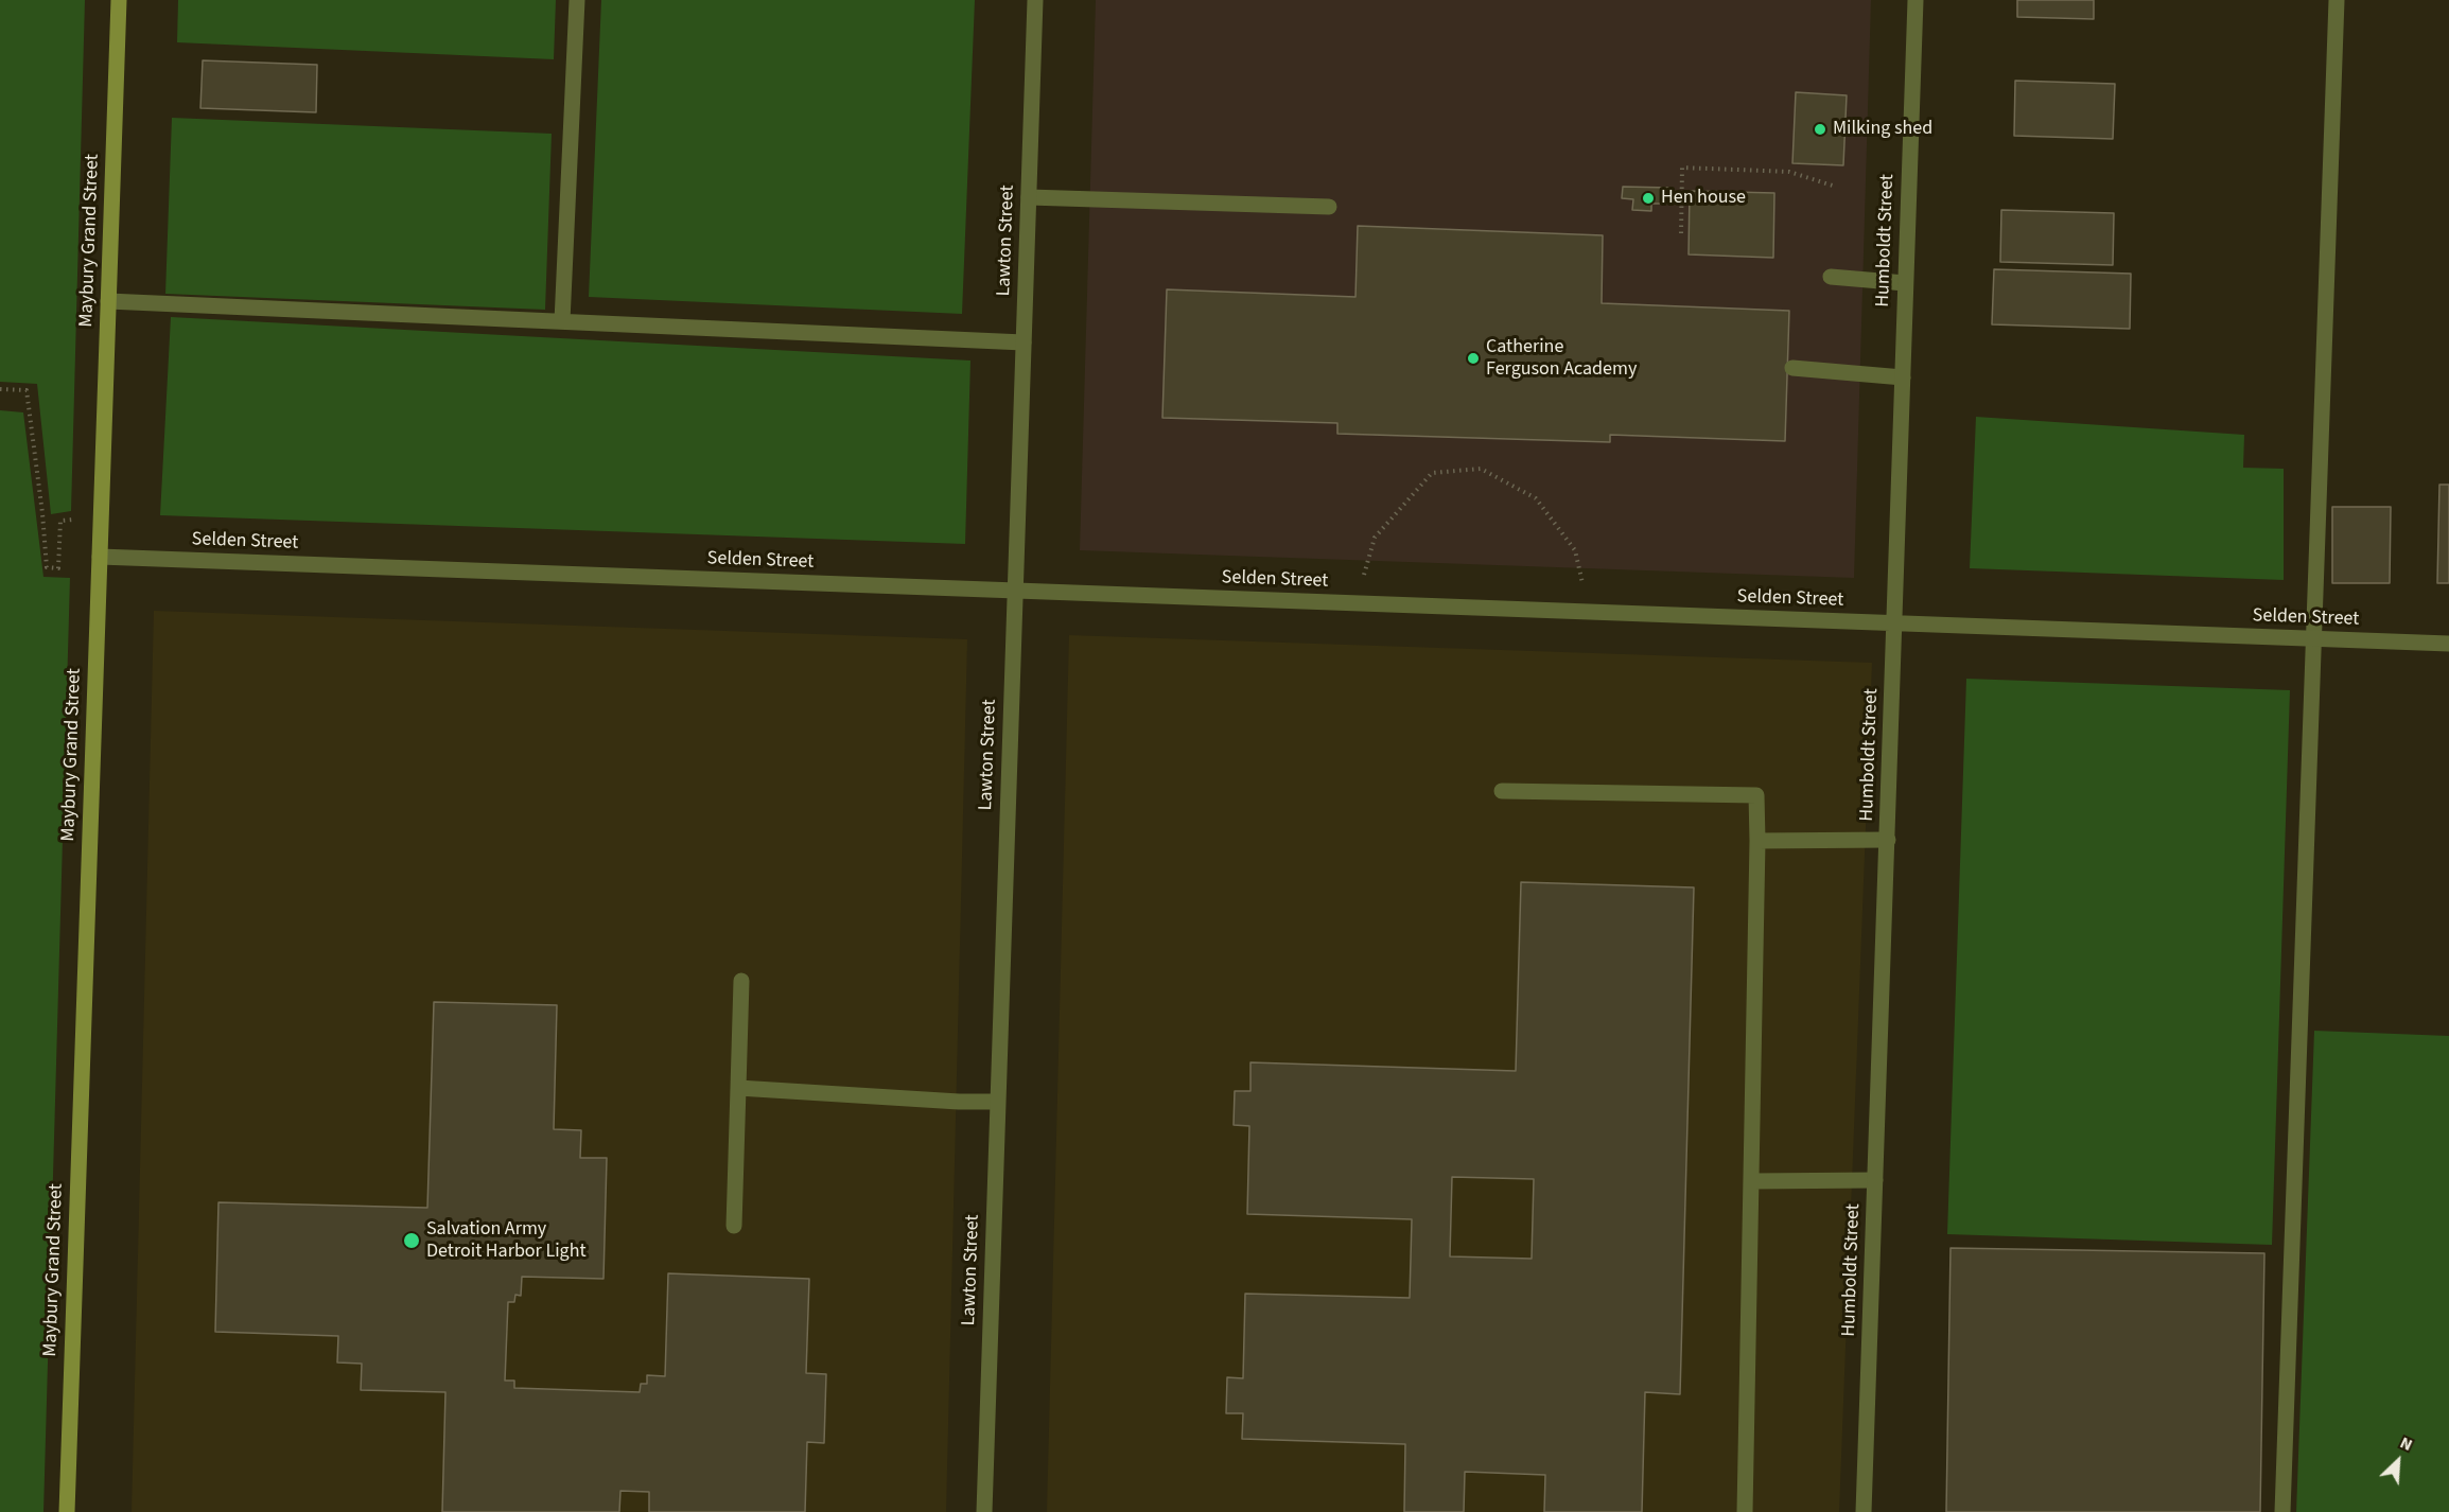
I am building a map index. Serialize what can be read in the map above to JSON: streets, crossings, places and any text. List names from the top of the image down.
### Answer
{
  "streets": {
    "street": [
      "Maybury Grand Street",
      "Lawton Street",
      "Humboldt Street",
      "Selden Street"
    ]
  },
  "crossings": [
    ["Maybury Grand Street", "Selden Street"],
    ["Lawton Street", "Selden Street"],
    ["Humboldt Street", "Selden Street"]
  ],
  "places": [
    "Milking shed",
    "Hen house",
    "Catherine Ferguson Academy",
    "Salvation Army Detroit Harbor Light"
  ],
  "north": "top right"
}
